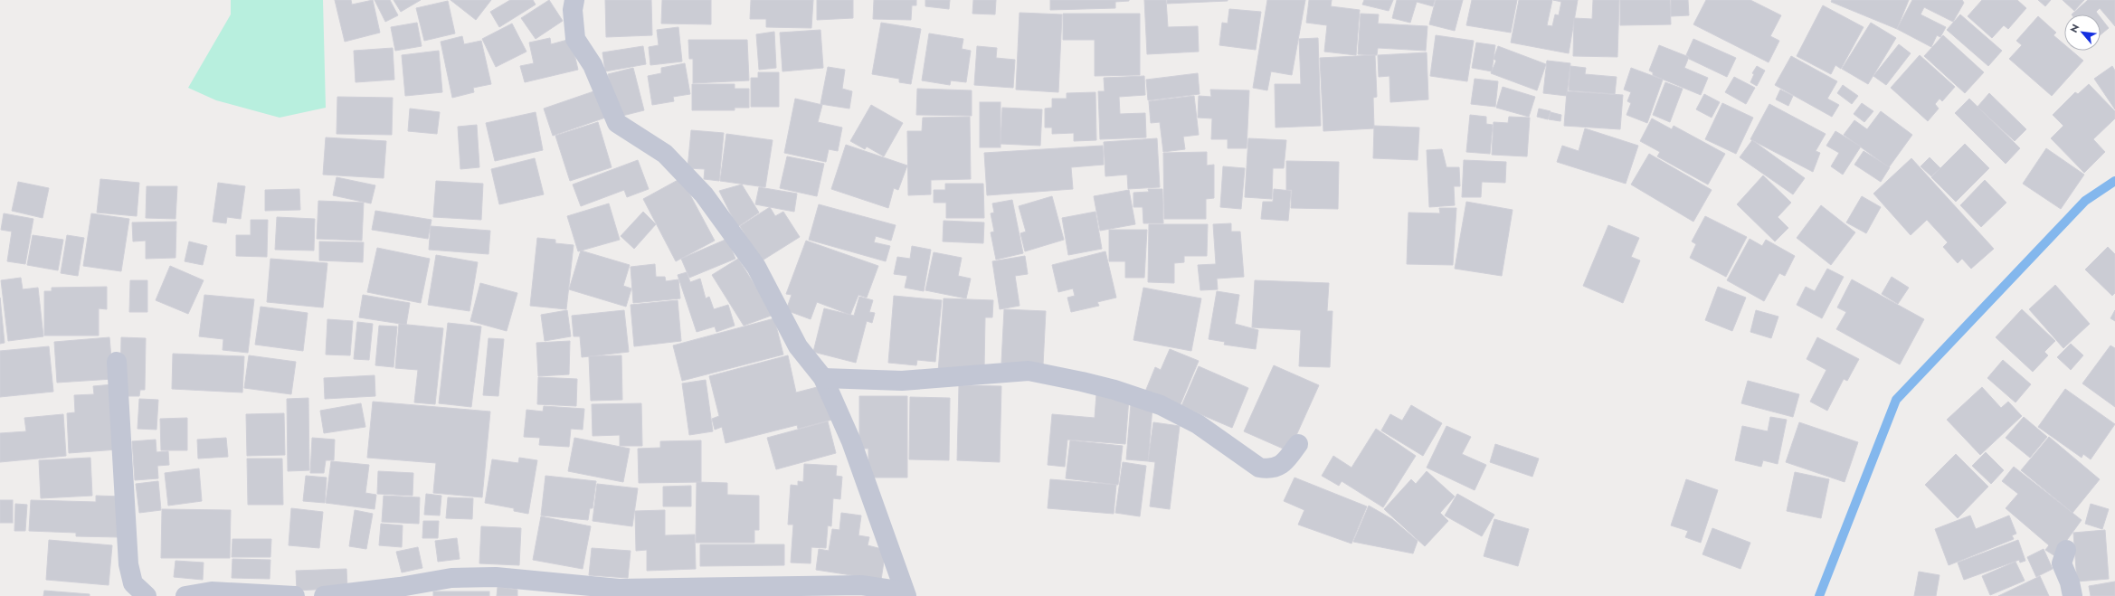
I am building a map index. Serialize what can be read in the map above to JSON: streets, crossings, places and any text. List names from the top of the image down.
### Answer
{
  "north": "top left"
}
